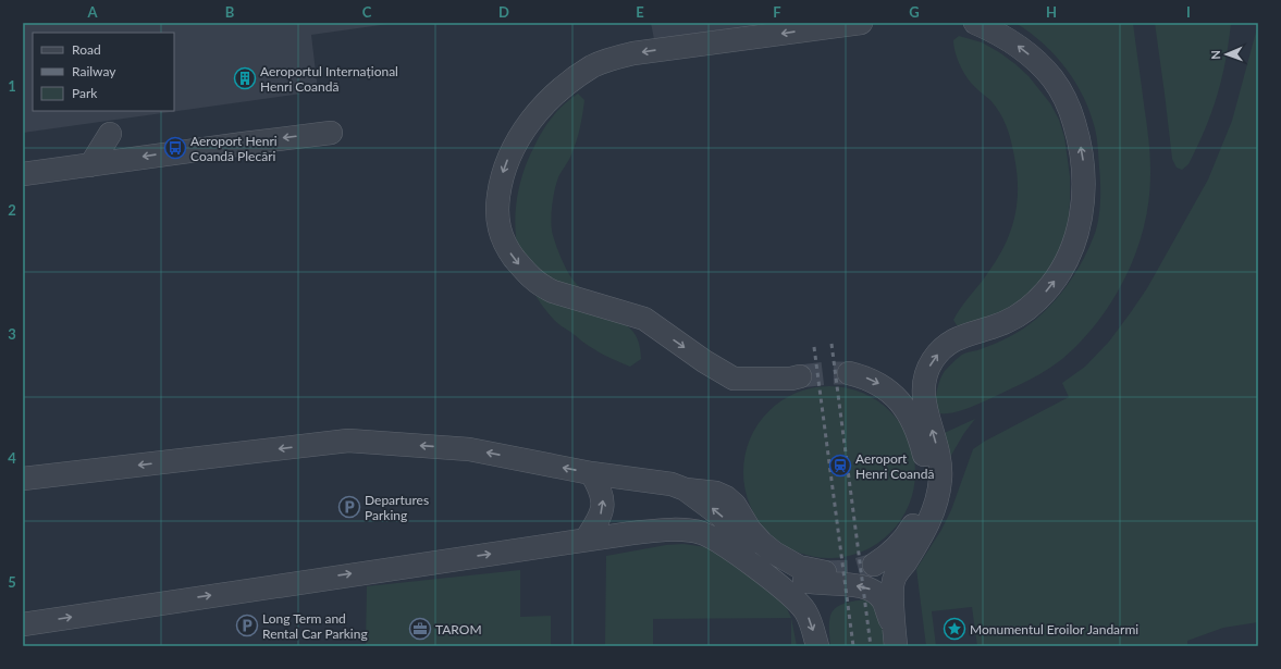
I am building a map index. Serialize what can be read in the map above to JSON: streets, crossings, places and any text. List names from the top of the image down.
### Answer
{
  "places": {
    "building": ["Aeroportul Internațional Henri Coandă"],
    "bus stop": ["Aeroport Henri Coandă Plecări"],
    "station": ["Aeroport Henri Coandă"],
    "parking": ["Departures Parking", "Long Term and Rental Car Parking"],
    "office": ["TAROM"],
    "place": ["Monumentul Eroilor Jandarmi"]
  },
  "legend": ["Road", "Railway", "Park"],
  "north": "left",
  "grid": {
    "columns": [
      "A",
      "B",
      "C",
      "D",
      "E",
      "F",
      "G",
      "H",
      "I"
    ],
    "rows": [
      "1",
      "2",
      "3",
      "4",
      "5"
    ]
  }
}
